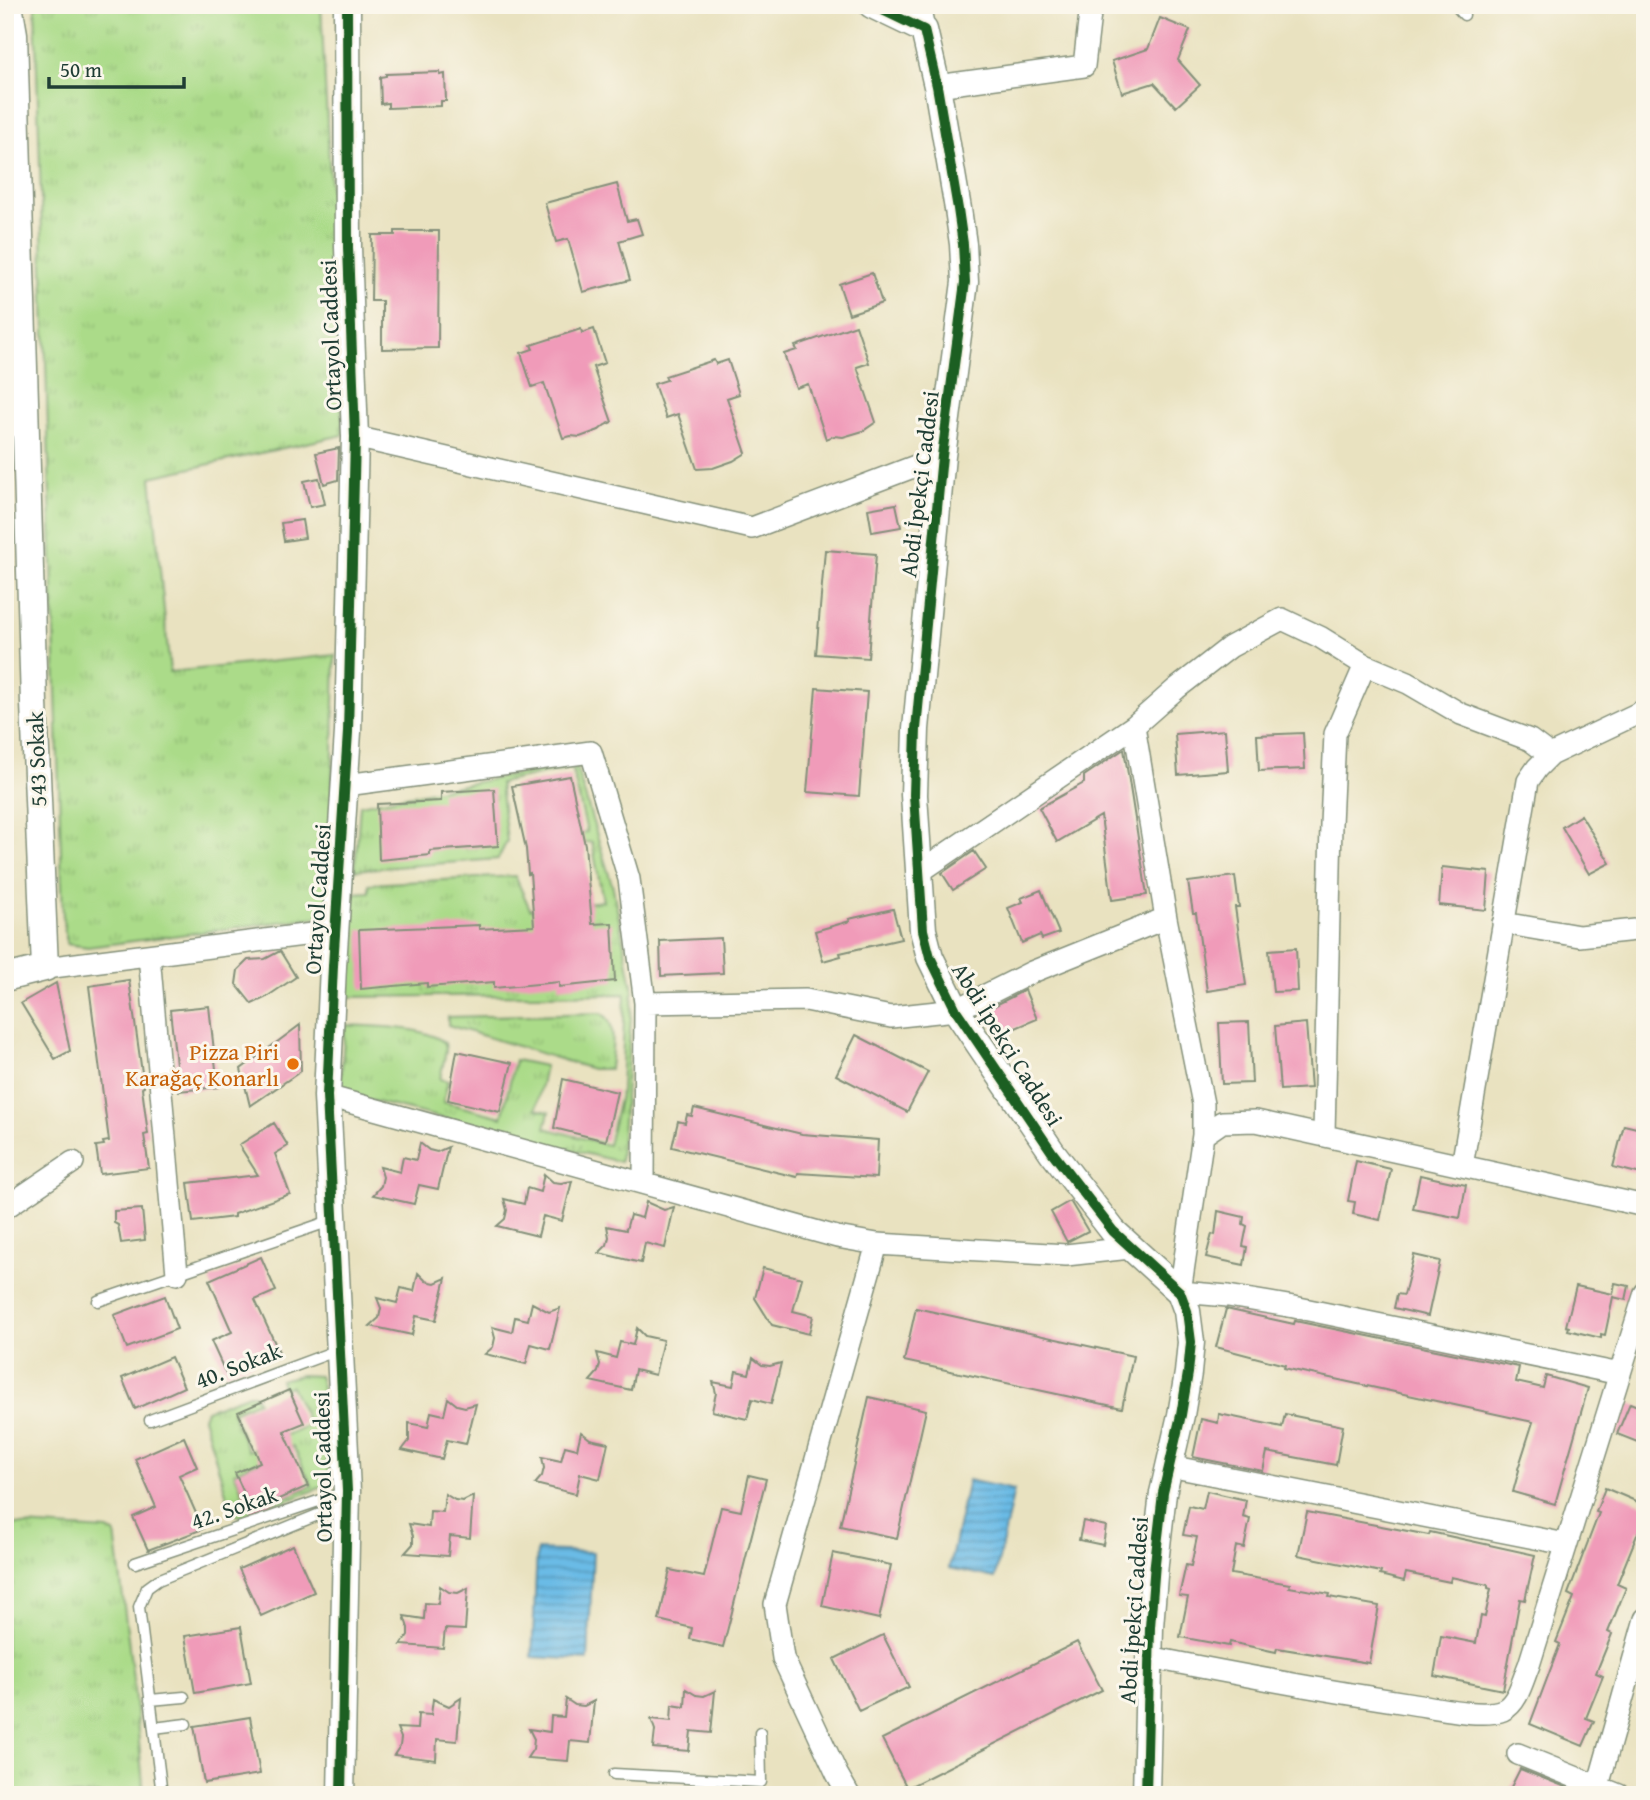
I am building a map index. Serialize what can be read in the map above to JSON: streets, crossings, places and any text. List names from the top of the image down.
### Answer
{
  "streets": {
    "street": ["Ortayol Caddesi", "Abdi İpekçi Caddesi", "543 Sokak"],
    "lane": ["40. Sokak", "42. Sokak"]
  },
  "crossings": [
    ["Ortayol Caddesi", "40. Sokak"],
    ["Ortayol Caddesi", "42. Sokak"]
  ],
  "places": ["Pizza Piri Karağaç Konarlı"],
  "scale_bar": "50 m"
}
